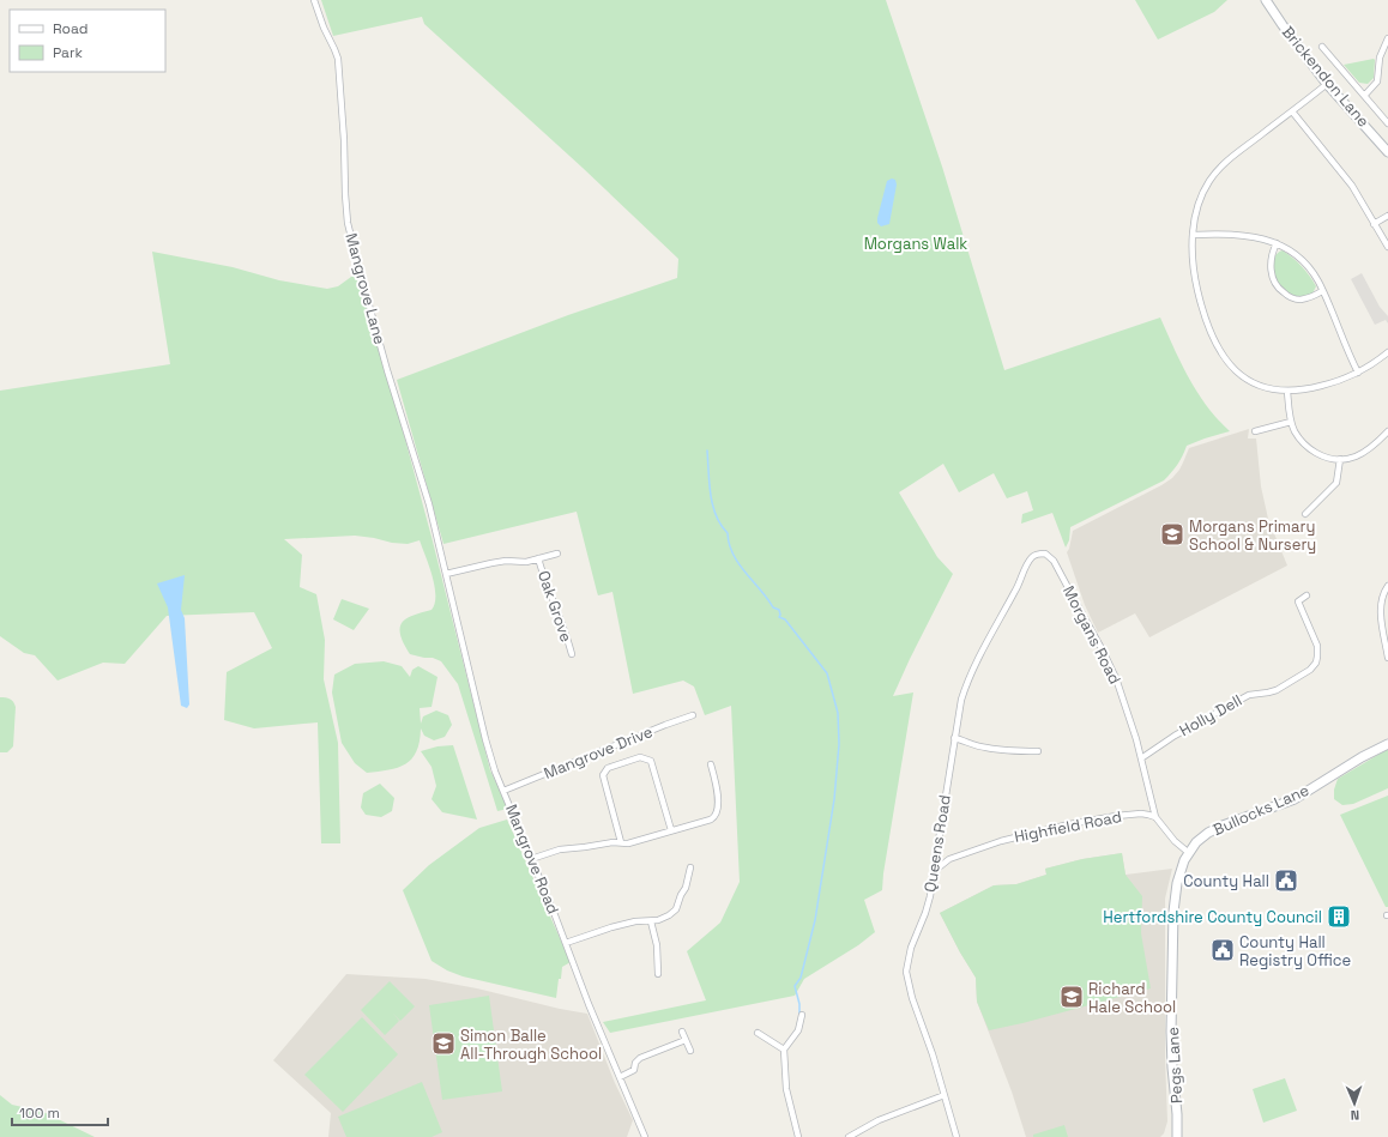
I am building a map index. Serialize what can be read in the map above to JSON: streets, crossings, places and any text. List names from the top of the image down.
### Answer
{
  "streets": {
    "main road": ["Brickendon Lane", "Bullocks Lane", "Pegs Lane"],
    "street": [
      "Mangrove Lane",
      "Oak Grove",
      "Morgans Road",
      "Holly Dell",
      "Mangrove Drive",
      "Highfield Road",
      "Queens Road",
      "Mangrove Road"
    ]
  },
  "crossings": [
    ["Mangrove Lane", "Oak Grove"],
    ["Mangrove Lane", "Mangrove Road"],
    ["Oak Grove", "Mangrove Road"],
    ["Morgans Road", "Holly Dell"],
    ["Morgans Road", "Highfield Road"],
    ["Morgans Road", "Queens Road"],
    ["Mangrove Drive", "Mangrove Road"],
    ["Bullocks Lane", "Pegs Lane"],
    ["Highfield Road", "Queens Road"]
  ],
  "parks": ["Morgans Walk"],
  "places": {
    "school or university": ["Morgans Primary School & Nursery", "Richard Hale School", "Simon Balle All-Through School"],
    "public building": ["County Hall", "County Hall Registry Office"],
    "building": ["Hertfordshire County Council"]
  },
  "legend": ["Road", "Park"],
  "scale_bar": "100 m",
  "north": "bottom"
}
